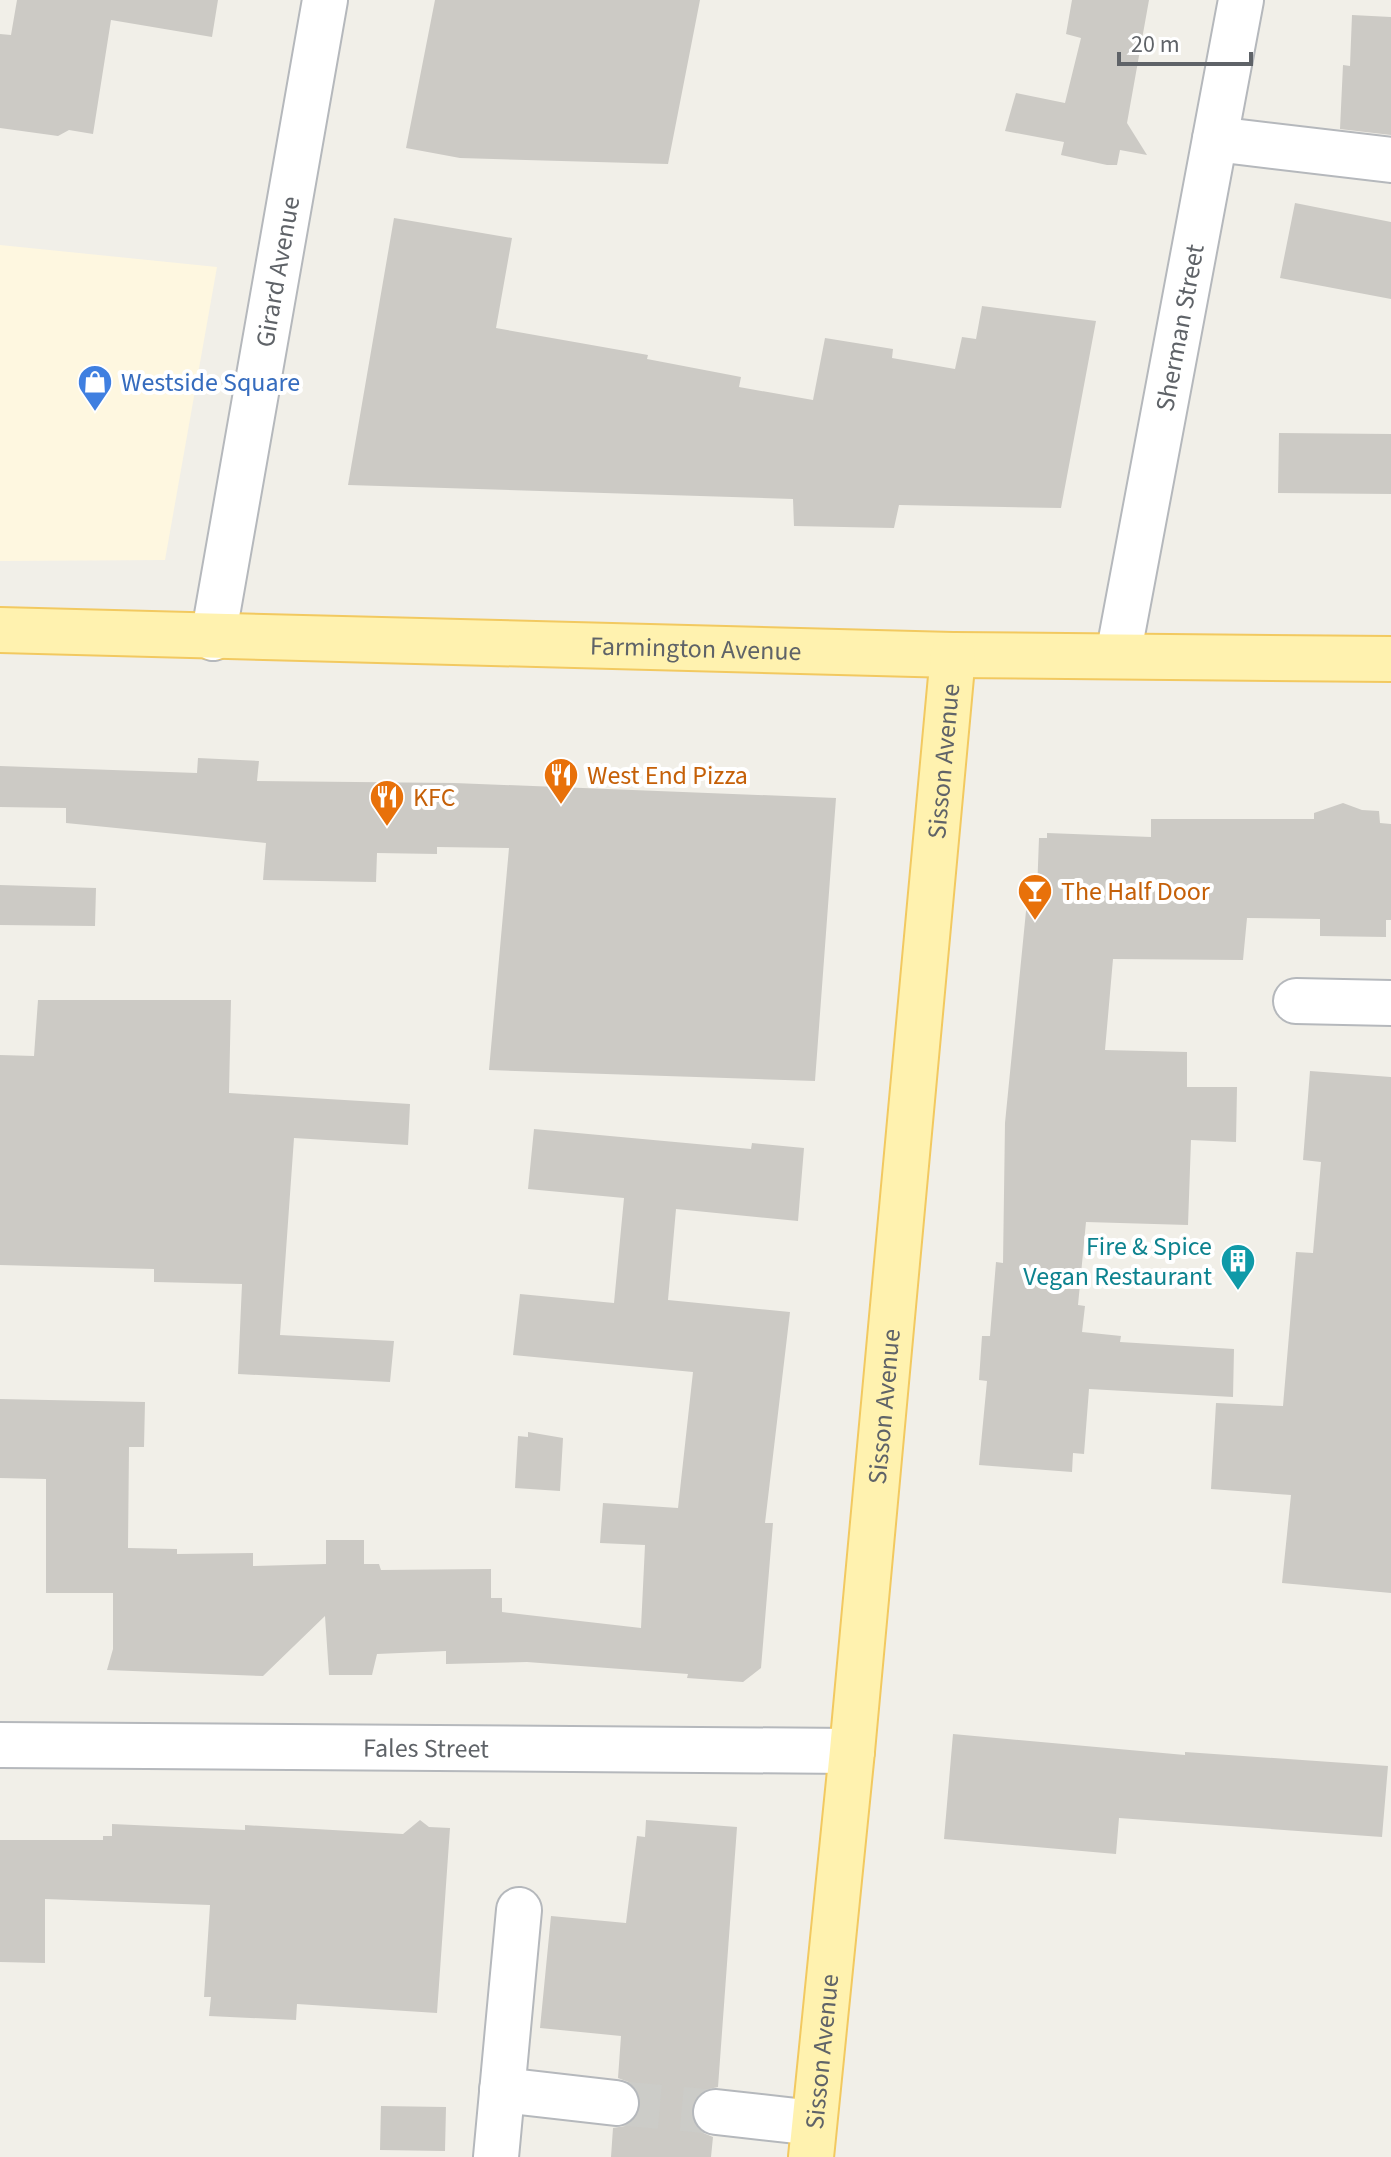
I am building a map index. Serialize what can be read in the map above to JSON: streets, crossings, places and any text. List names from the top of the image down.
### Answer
{
  "streets": {
    "main road": ["Farmington Avenue", "Sisson Avenue"],
    "street": ["Girard Avenue", "Sherman Street", "Fales Street"]
  },
  "crossings": [
    ["Girard Avenue", "Farmington Avenue"],
    ["Sherman Street", "Farmington Avenue"],
    ["Farmington Avenue", "Sisson Avenue"],
    ["Sisson Avenue", "Fales Street"]
  ],
  "places": {
    "shop": ["Westside Square"],
    "restaurant": ["West End Pizza", "KFC"],
    "bar": ["The Half Door"],
    "building": ["Fire & Spice Vegan Restaurant"]
  },
  "scale_bar": "20 m"
}
